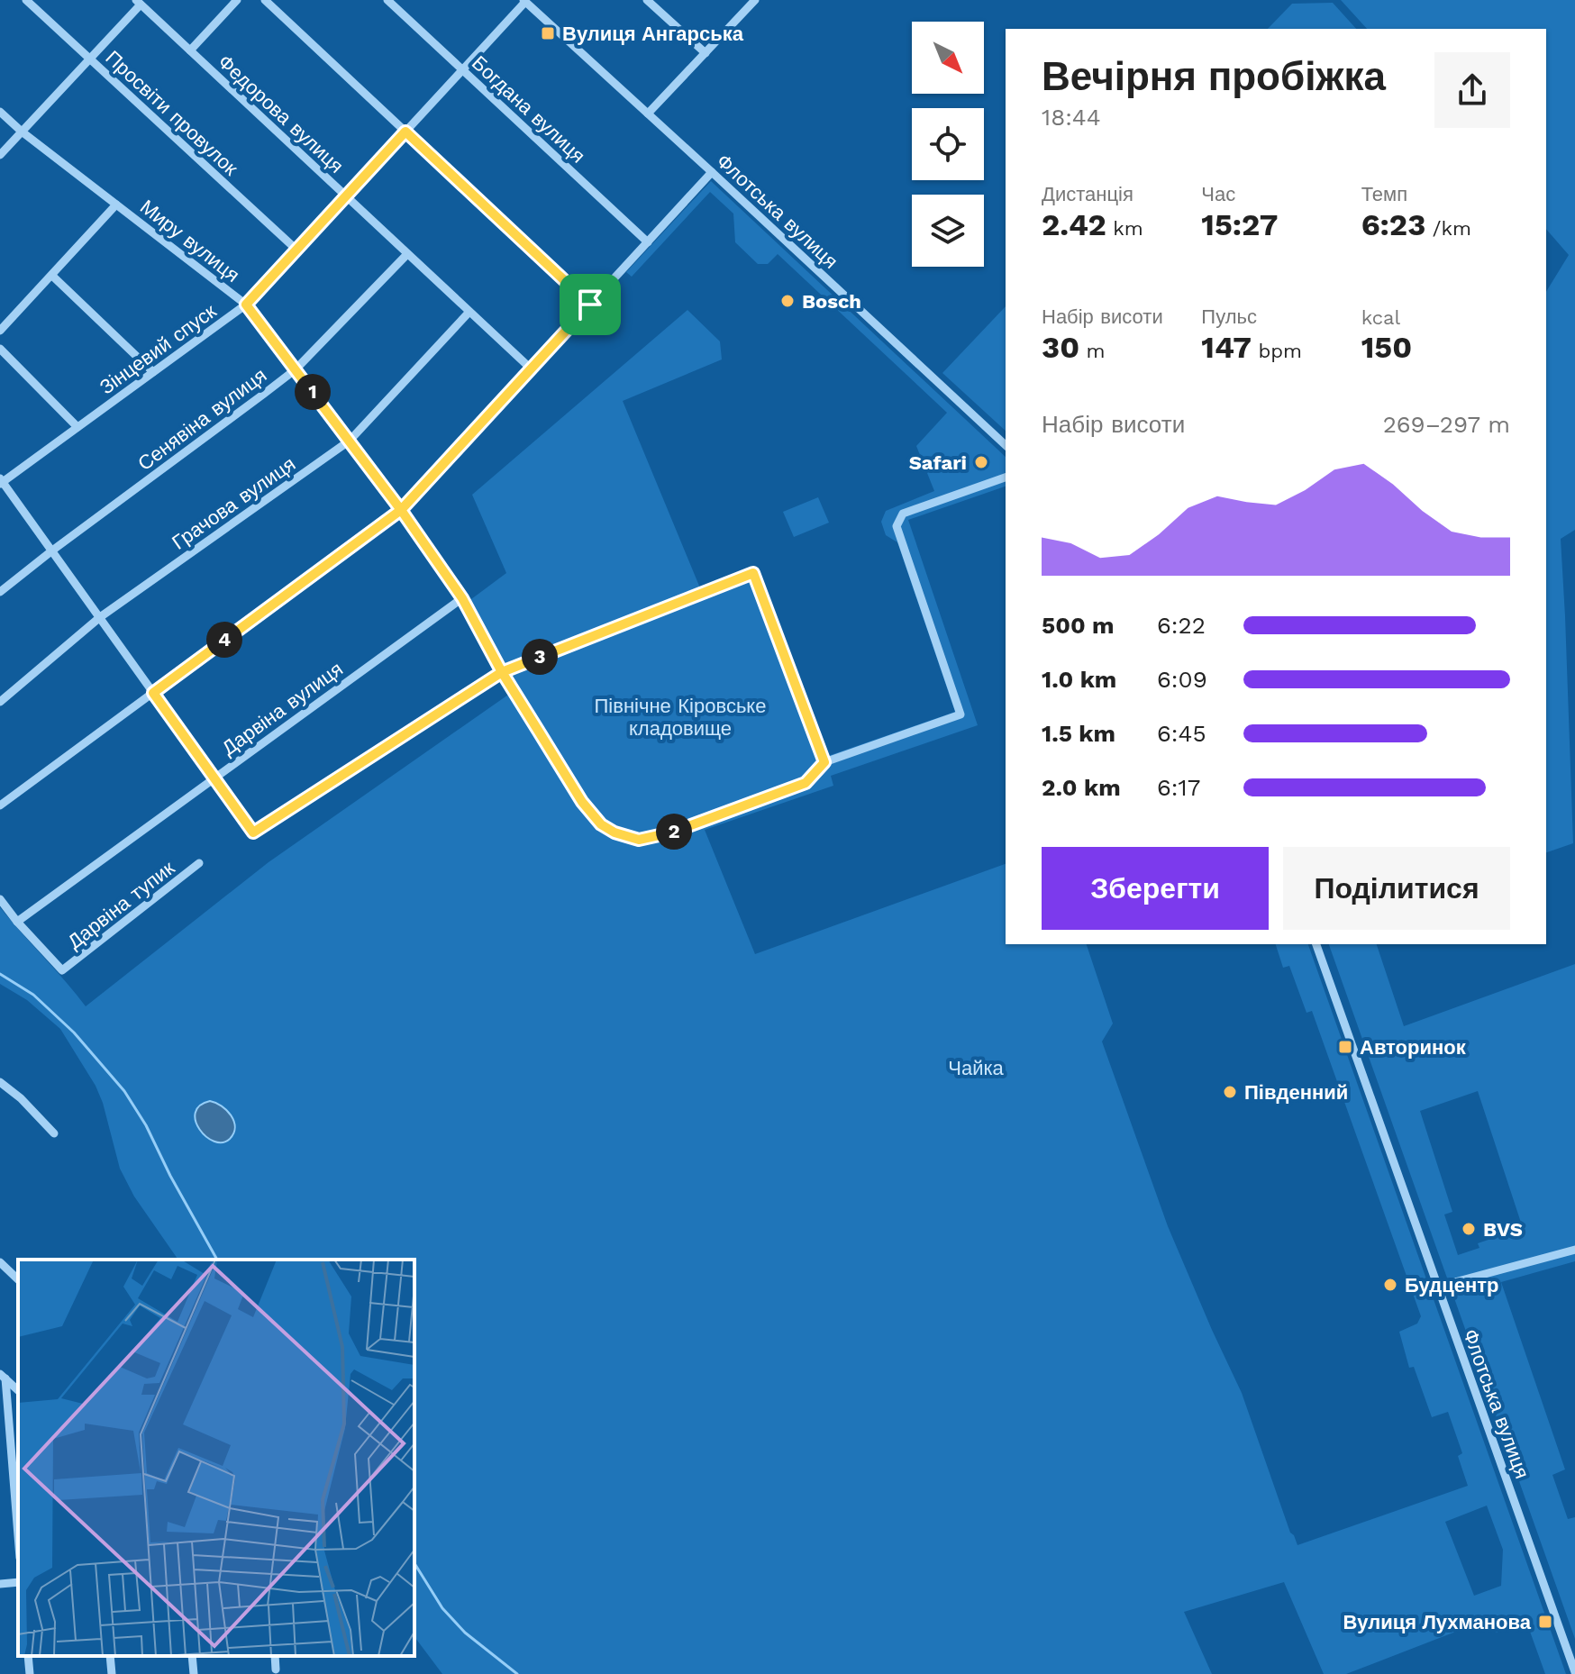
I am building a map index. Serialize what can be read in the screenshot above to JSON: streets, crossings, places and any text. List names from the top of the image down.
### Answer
{
  "streets": {
    "street": [
      "Богдана вулиця",
      "Просвіти провулок",
      "Федорова вулиця",
      "Флотська вулиця",
      "Миру вулиця",
      "Зінцевий спуск",
      "Сенявіна вулиця",
      "Грачова вулиця",
      "Дарвіна вулиця",
      "Дарвіна тупик"
    ]
  },
  "crossings": [
    ["Богдана вулиця", "Зінцевий спуск"],
    ["Просвіти провулок", "Зінцевий спуск"],
    ["Федорова вулиця", "Зінцевий спуск"],
    ["Федорова вулиця", "Сенявіна вулиця"],
    ["Федорова вулиця", "Грачова вулиця"],
    ["Флотська вулиця", "Зінцевий спуск"],
    ["Миру вулиця", "Зінцевий спуск"],
    ["Миру вулиця", "Сенявіна вулиця"],
    ["Миру вулиця", "Грачова вулиця"],
    ["Миру вулиця", "Дарвіна вулиця"],
    ["Дарвіна вулиця", "Дарвіна тупик"]
  ],
  "parks": ["Північне Кіровське кладовище", "Чайка"],
  "places": {
    "transit": ["Вулиця Ангарська", "Авторинок", "Вулиця Лухманова"],
    "other": [
      "Bosch",
      "Safari",
      "Південний",
      "BVS",
      "Будцентр"
    ]
  },
  "north": "bottom right",
  "page": {
    "heading": ["Вечірня пробіжка", "18:44"],
    "stats": [
      ["Дистанція", "2.42 km"],
      ["Час", "15:27"],
      ["Темп", "6:23 /km"],
      ["Набір висоти", "30 m"],
      ["Пульс", "147 bpm"],
      ["kcal", "150"]
    ],
    "pins": [
      "1",
      "4",
      "3",
      "2"
    ],
    "chart": ["Набір висоти", "269–297 m"],
    "list": [
      {
        "name": "500 m",
        "note": "6:22"
      },
      {
        "name": "1.0 km",
        "note": "6:09"
      },
      {
        "name": "1.5 km",
        "note": "6:45"
      },
      {
        "name": "2.0 km",
        "note": "6:17"
      }
    ],
    "buttons": ["Зберегти", "Поділитися"]
  }
}
